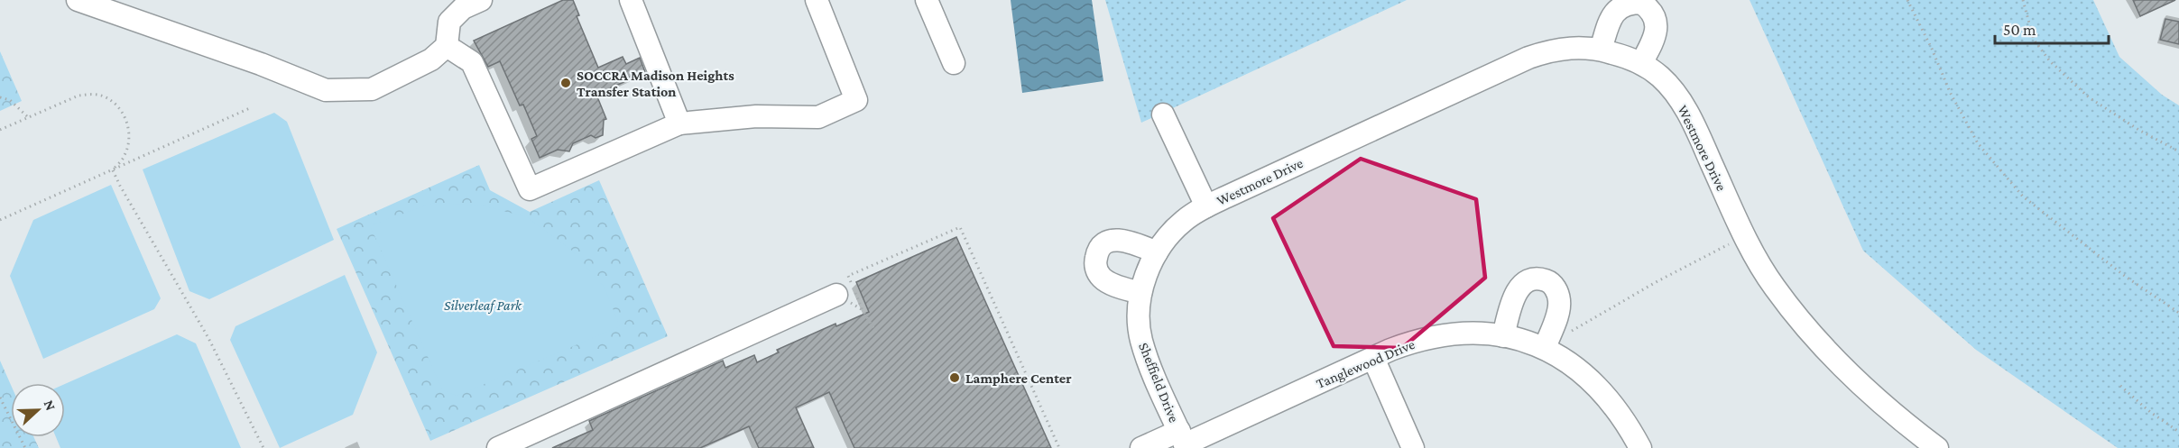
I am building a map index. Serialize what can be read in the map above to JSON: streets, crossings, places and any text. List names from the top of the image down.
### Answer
{
  "streets": {
    "street": ["Westmore Drive", "Tanglewood Drive", "Sheffield Drive"]
  },
  "crossings": [
    ["Westmore Drive", "Sheffield Drive"],
    ["Tanglewood Drive", "Sheffield Drive"]
  ],
  "parks": ["Silverleaf Park"],
  "places": ["SOCCRA Madison Heights Transfer Station", "Lamphere Center"],
  "scale_bar": "50 m",
  "north": "right"
}
